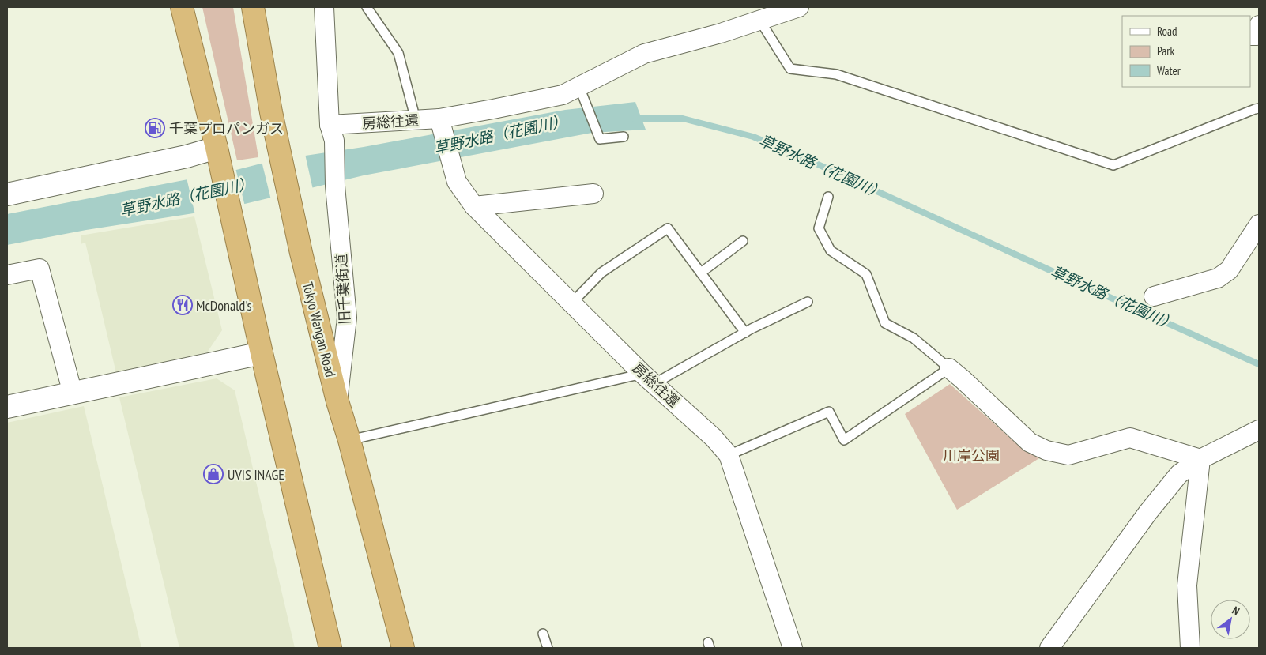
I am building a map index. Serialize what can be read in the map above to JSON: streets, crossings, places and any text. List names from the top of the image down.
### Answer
{
  "streets": {
    "highway": ["Tokyo Wangan Road"],
    "street": ["房総往還", "旧千葉街道"]
  },
  "crossings": [
    ["房総往還", "旧千葉街道"],
    ["旧千葉街道", "Tokyo Wangan Road"]
  ],
  "water": ["草野水路（花園川）"],
  "parks": ["川岸公園"],
  "places": {
    "fuel station": ["千葉プロパンガス"],
    "restaurant": ["McDonald's"],
    "shop": ["UVIS INAGE"]
  },
  "legend": ["Road", "Park", "Water"],
  "north": "top right"
}
